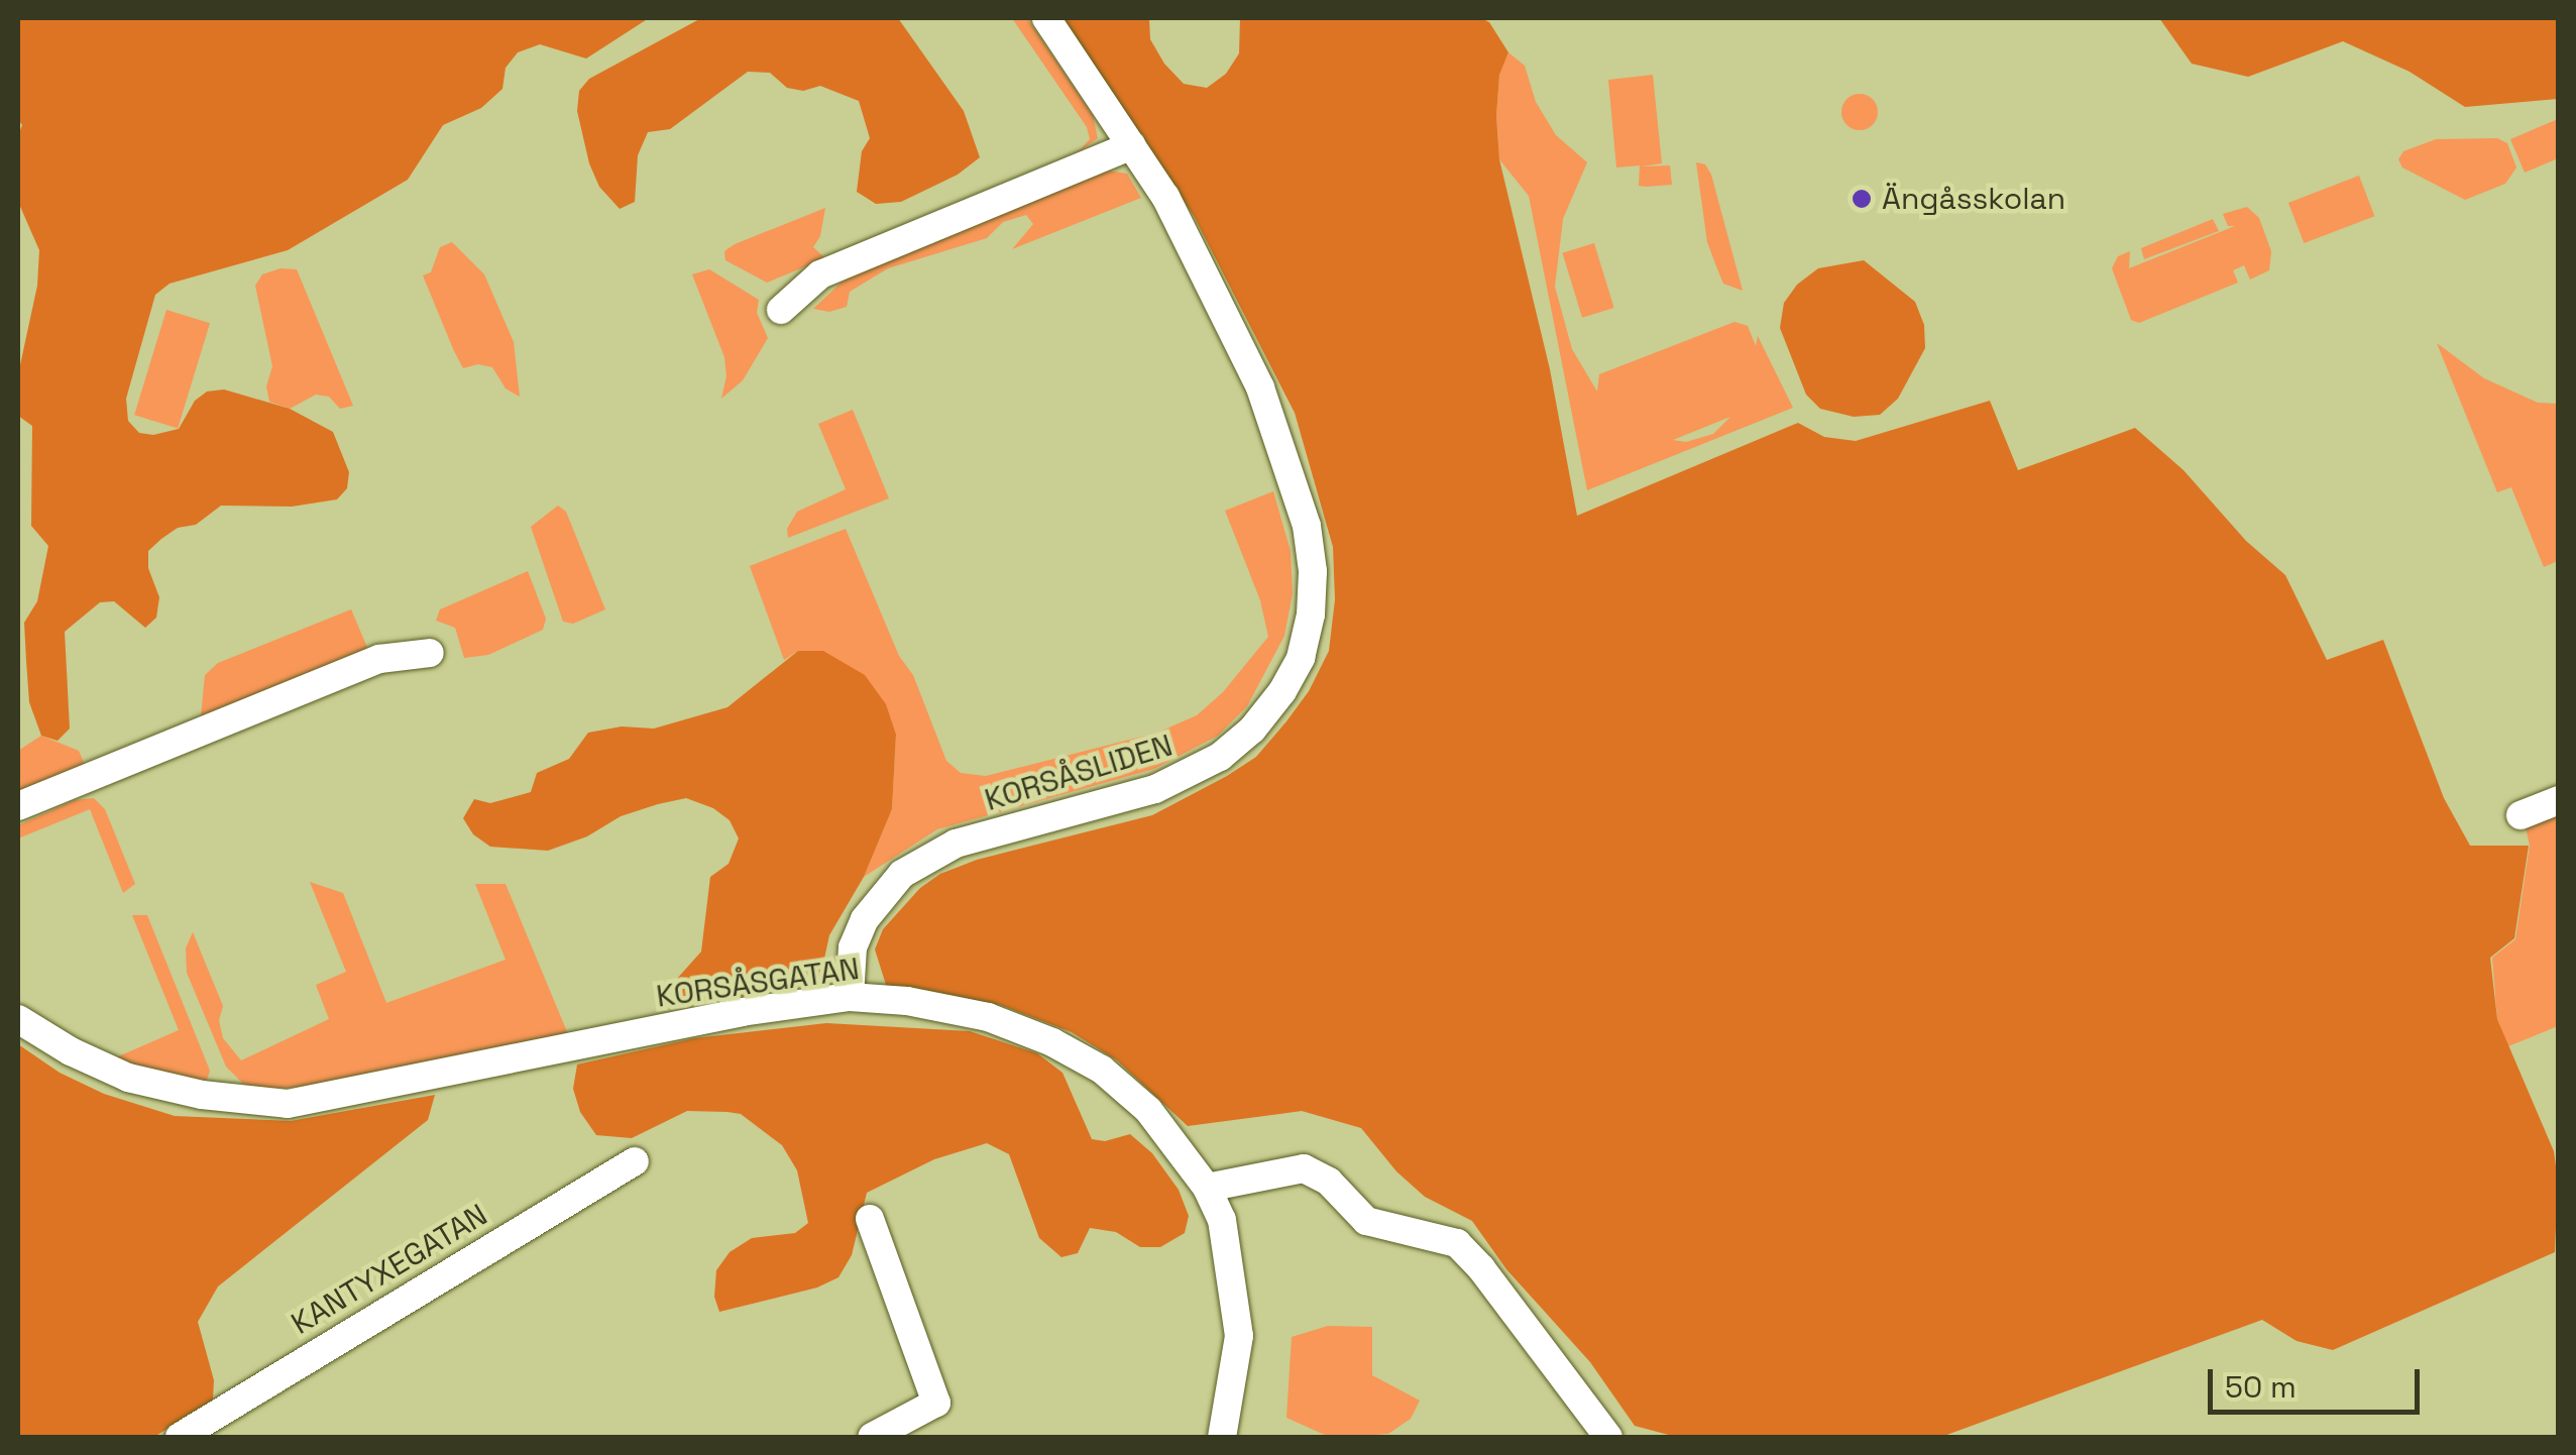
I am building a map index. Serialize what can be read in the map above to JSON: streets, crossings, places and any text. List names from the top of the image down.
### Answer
{
  "streets": {
    "street": ["KORSÅSLIDEN", "KORSÅSGATAN", "KANTYXEGATAN"]
  },
  "crossings": [
    ["KORSÅSLIDEN", "KORSÅSGATAN"]
  ],
  "places": ["Ängåsskolan"],
  "scale_bar": "50 m"
}
